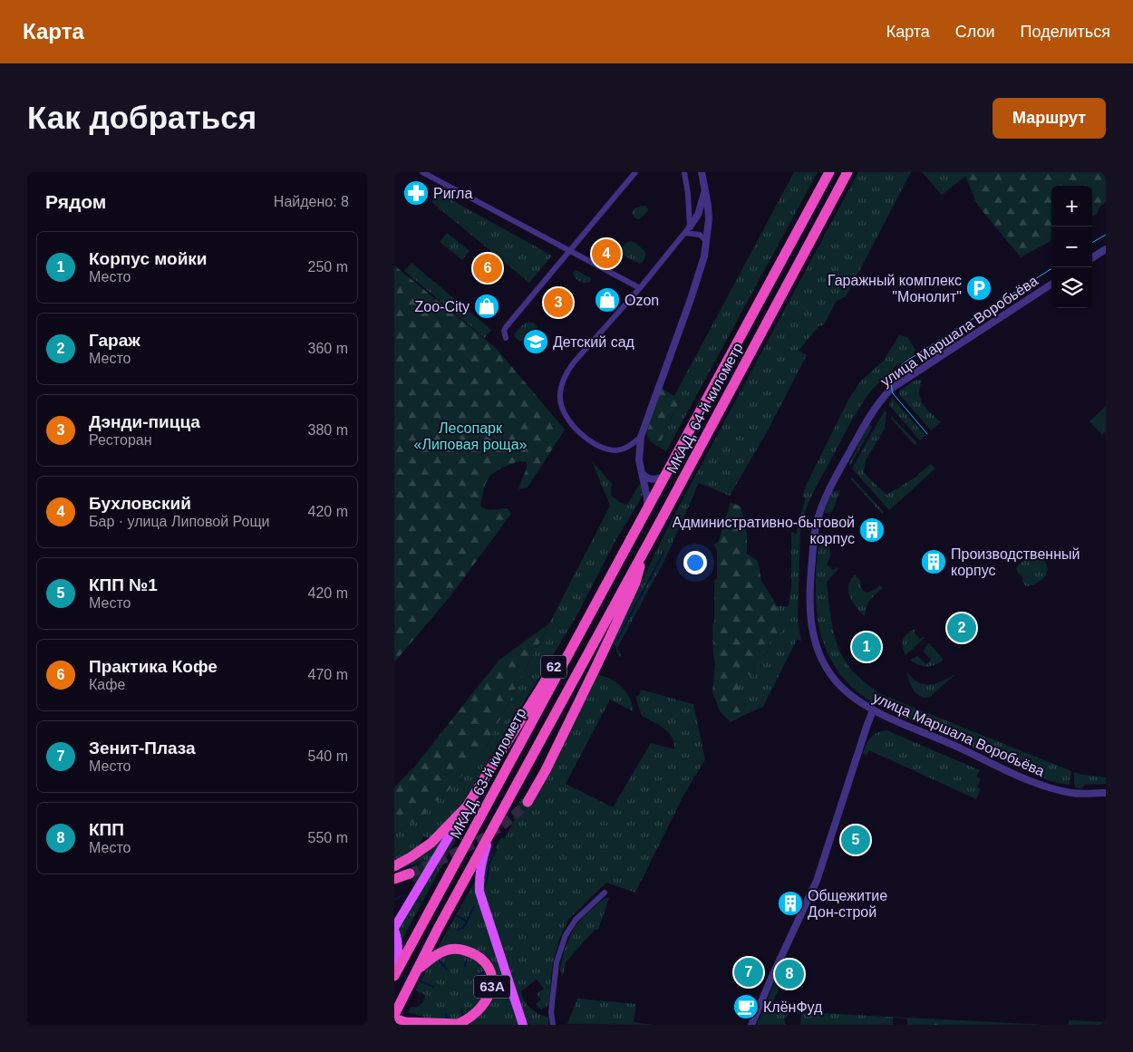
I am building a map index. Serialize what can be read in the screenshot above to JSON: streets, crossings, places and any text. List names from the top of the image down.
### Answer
{
  "streets": {
    "highway": [
      "МКАД, 64-й километр",
      "62",
      "МКАД, 63-й километр",
      "63A"
    ],
    "street": ["улица Маршала Воробьёва"]
  },
  "crossings": [
    ["МКАД, 64-й километр", "МКАД, 63-й километр"],
    ["62", "МКАД, 63-й километр"],
    ["МКАД, 63-й километр", "63A"]
  ],
  "parks": ["Лесопарк «Липовая роща»"],
  "places": {
    "pharmacy": ["Ригла"],
    "parking": ["Гаражный комплекс \"Монолит\""],
    "shop": ["Ozon", "Zoo-City"],
    "school or university": ["Детский сад"],
    "building": ["Административно-бытовой корпус", "Производственный корпус", "Общежитие Дон-строй"],
    "cafe": ["КлёнФуд"]
  },
  "page": {
    "header": "Карта",
    "nav": ["Карта", "Слои", "Поделиться"],
    "buttons": "Маршрут",
    "title": "Как добраться",
    "heading": ["Рядом", "Найдено: 8"],
    "map_buttons": ["+", "−"],
    "list": [
      {
        "mark": "1",
        "name": "Корпус мойки",
        "note": "Место",
        "value": "250 m"
      },
      {
        "mark": "2",
        "name": "Гараж",
        "note": "Место",
        "value": "360 m"
      },
      {
        "mark": "3",
        "name": "Дэнди-пицца",
        "note": "Ресторан",
        "value": "380 m"
      },
      {
        "mark": "4",
        "name": "Бухловский",
        "note": "Бар · улица Липовой Рощи",
        "value": "420 m"
      },
      {
        "mark": "5",
        "name": "КПП №1",
        "note": "Место",
        "value": "420 m"
      },
      {
        "mark": "6",
        "name": "Практика Кофе",
        "note": "Кафе",
        "value": "470 m"
      },
      {
        "mark": "7",
        "name": "Зенит-Плаза",
        "note": "Место",
        "value": "540 m"
      },
      {
        "mark": "8",
        "name": "КПП",
        "note": "Место",
        "value": "550 m"
      }
    ],
    "pins": [
      "4",
      "6",
      "3",
      "2",
      "1",
      "5",
      "7",
      "8"
    ]
  }
}
